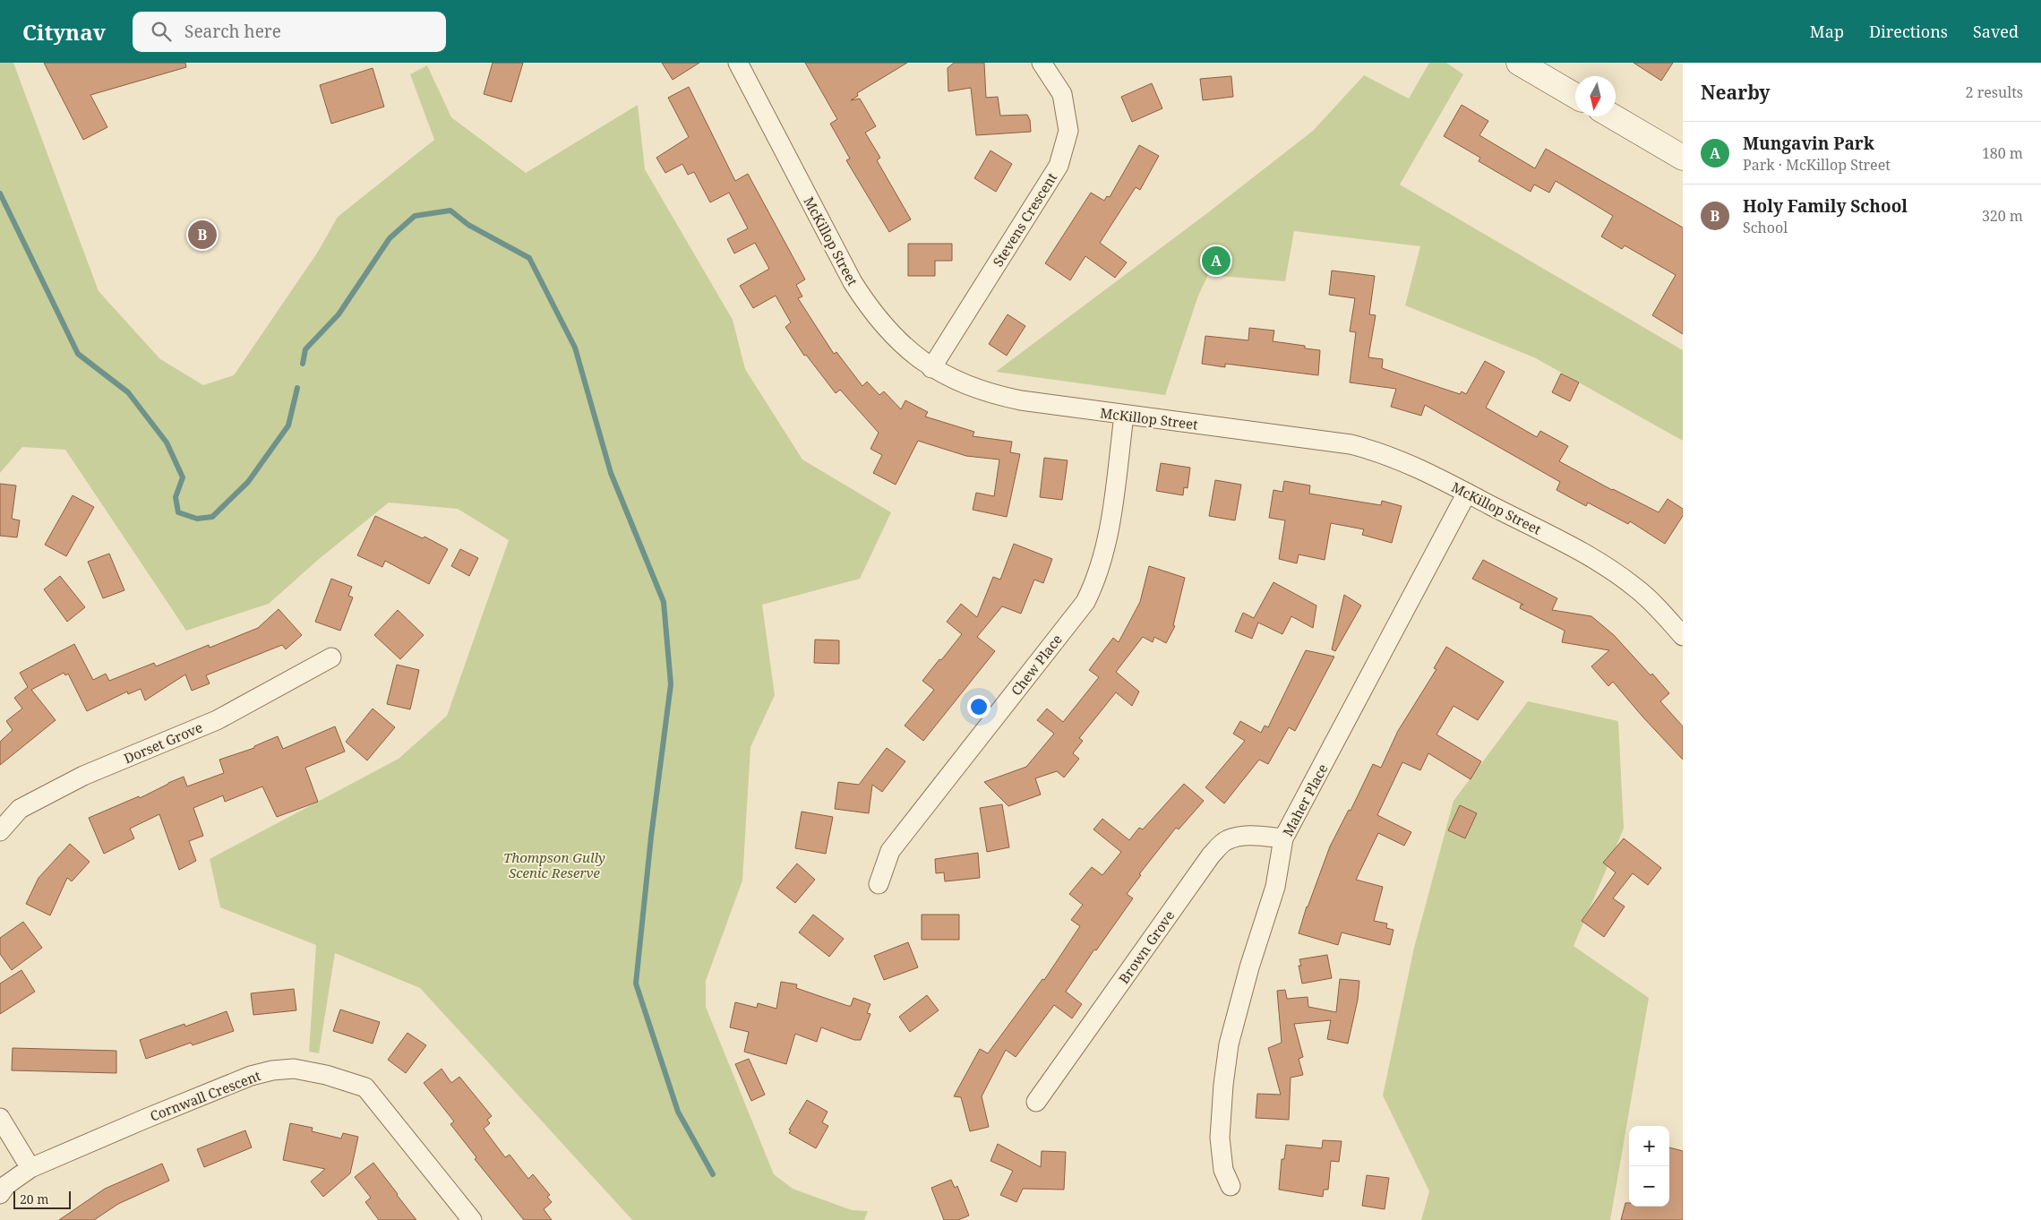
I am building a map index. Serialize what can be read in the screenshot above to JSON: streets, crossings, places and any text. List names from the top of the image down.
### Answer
{
  "streets": {
    "street": [
      "Stevens Crescent",
      "McKillop Street",
      "Chew Place",
      "Dorset Grove",
      "Maher Place",
      "Brown Grove",
      "Cornwall Crescent"
    ]
  },
  "crossings": [
    ["Stevens Crescent", "McKillop Street"],
    ["McKillop Street", "Chew Place"],
    ["McKillop Street", "Maher Place"],
    ["Maher Place", "Brown Grove"]
  ],
  "parks": ["Thompson Gully Scenic Reserve"],
  "scale_bar": "20 m",
  "north": "bottom",
  "page": {
    "header": "Citynav",
    "search": "Search here",
    "nav": ["Map", "Directions", "Saved"],
    "heading": ["Nearby", "2 results"],
    "list": [
      {
        "mark": "A",
        "name": "Mungavin Park",
        "note": "Park · McKillop Street",
        "value": "180 m"
      },
      {
        "mark": "B",
        "name": "Holy Family School",
        "note": "School",
        "value": "320 m"
      }
    ],
    "pins": ["B", "A"],
    "map_buttons": ["+", "−"],
    "scale": "20 m"
  }
}
